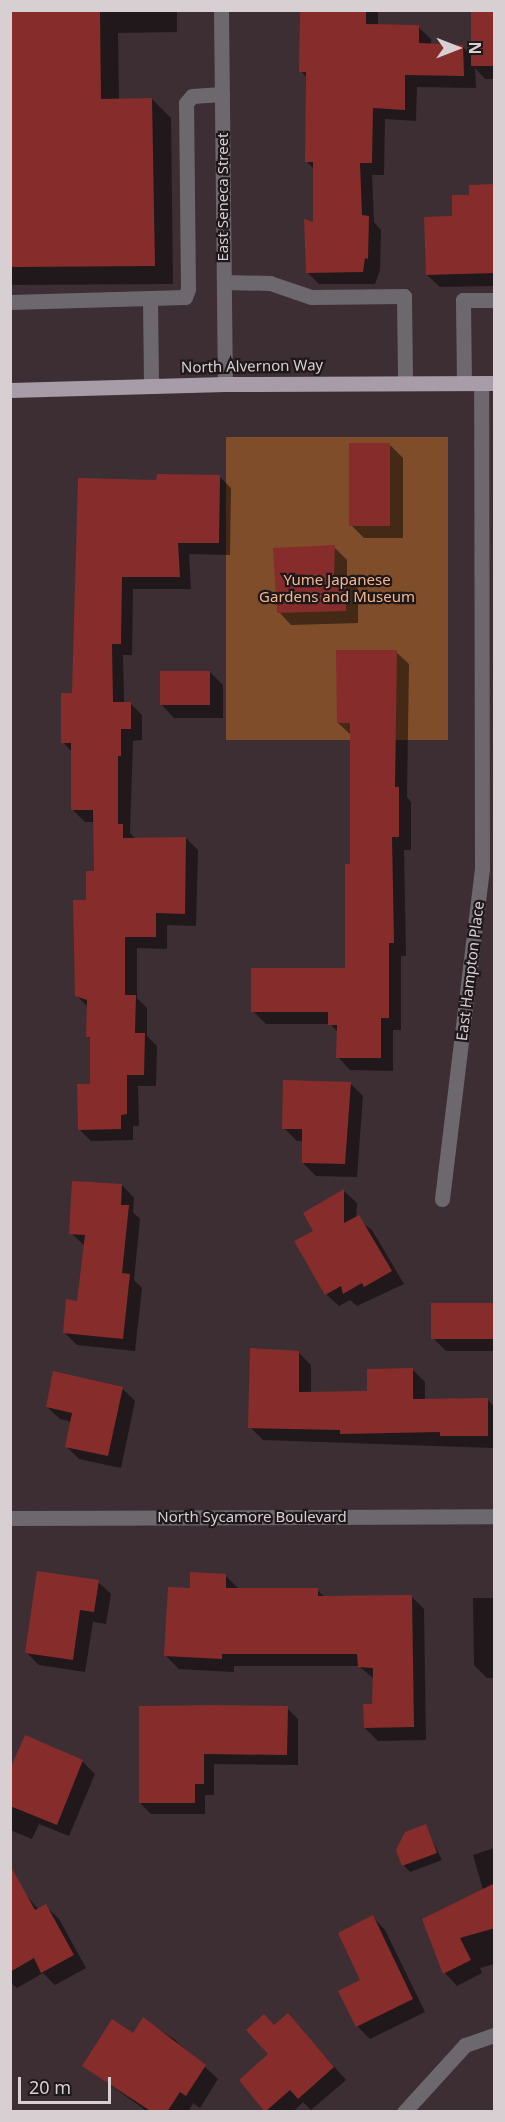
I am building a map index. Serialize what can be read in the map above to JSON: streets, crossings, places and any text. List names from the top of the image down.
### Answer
{
  "streets": {
    "main road": ["North Alvernon Way"],
    "street": ["East Seneca Street", "East Hampton Place", "North Sycamore Boulevard"]
  },
  "crossings": [
    ["East Seneca Street", "North Alvernon Way"],
    ["North Alvernon Way", "East Hampton Place"]
  ],
  "parks": ["Yume Japanese Gardens and Museum"],
  "scale_bar": "20 m",
  "north": "right"
}
